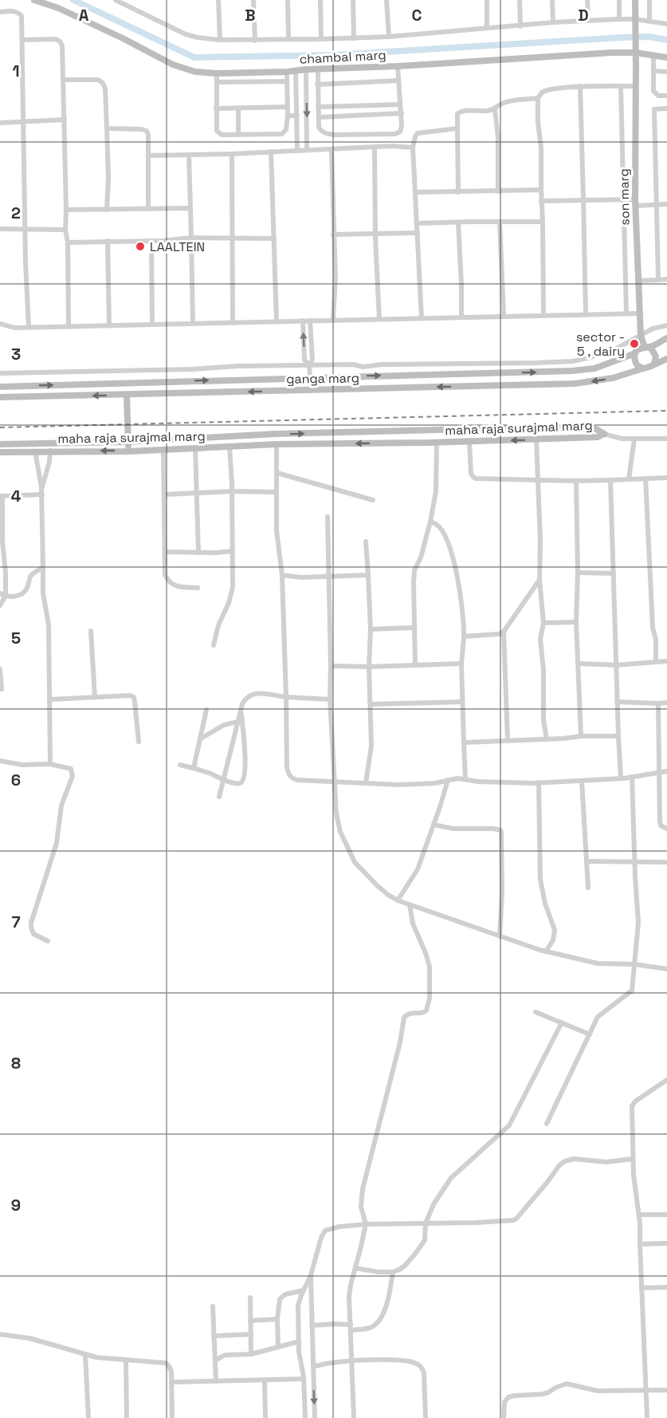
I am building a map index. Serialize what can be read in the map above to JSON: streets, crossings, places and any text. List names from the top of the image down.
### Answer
{
  "streets": {
    "street": [
      "chambal marg",
      "son marg",
      "ganga marg",
      "maha raja surajmal marg"
    ]
  },
  "crossings": [
    ["chambal marg", "son marg"],
    ["son marg", "ganga marg"]
  ],
  "places": ["LAALTEIN", "sector - 5 , dairy"],
  "grid": {
    "columns": [
      "A",
      "B",
      "C",
      "D"
    ],
    "rows": [
      "1",
      "2",
      "3",
      "4",
      "5",
      "6",
      "7",
      "8",
      "9"
    ]
  }
}
